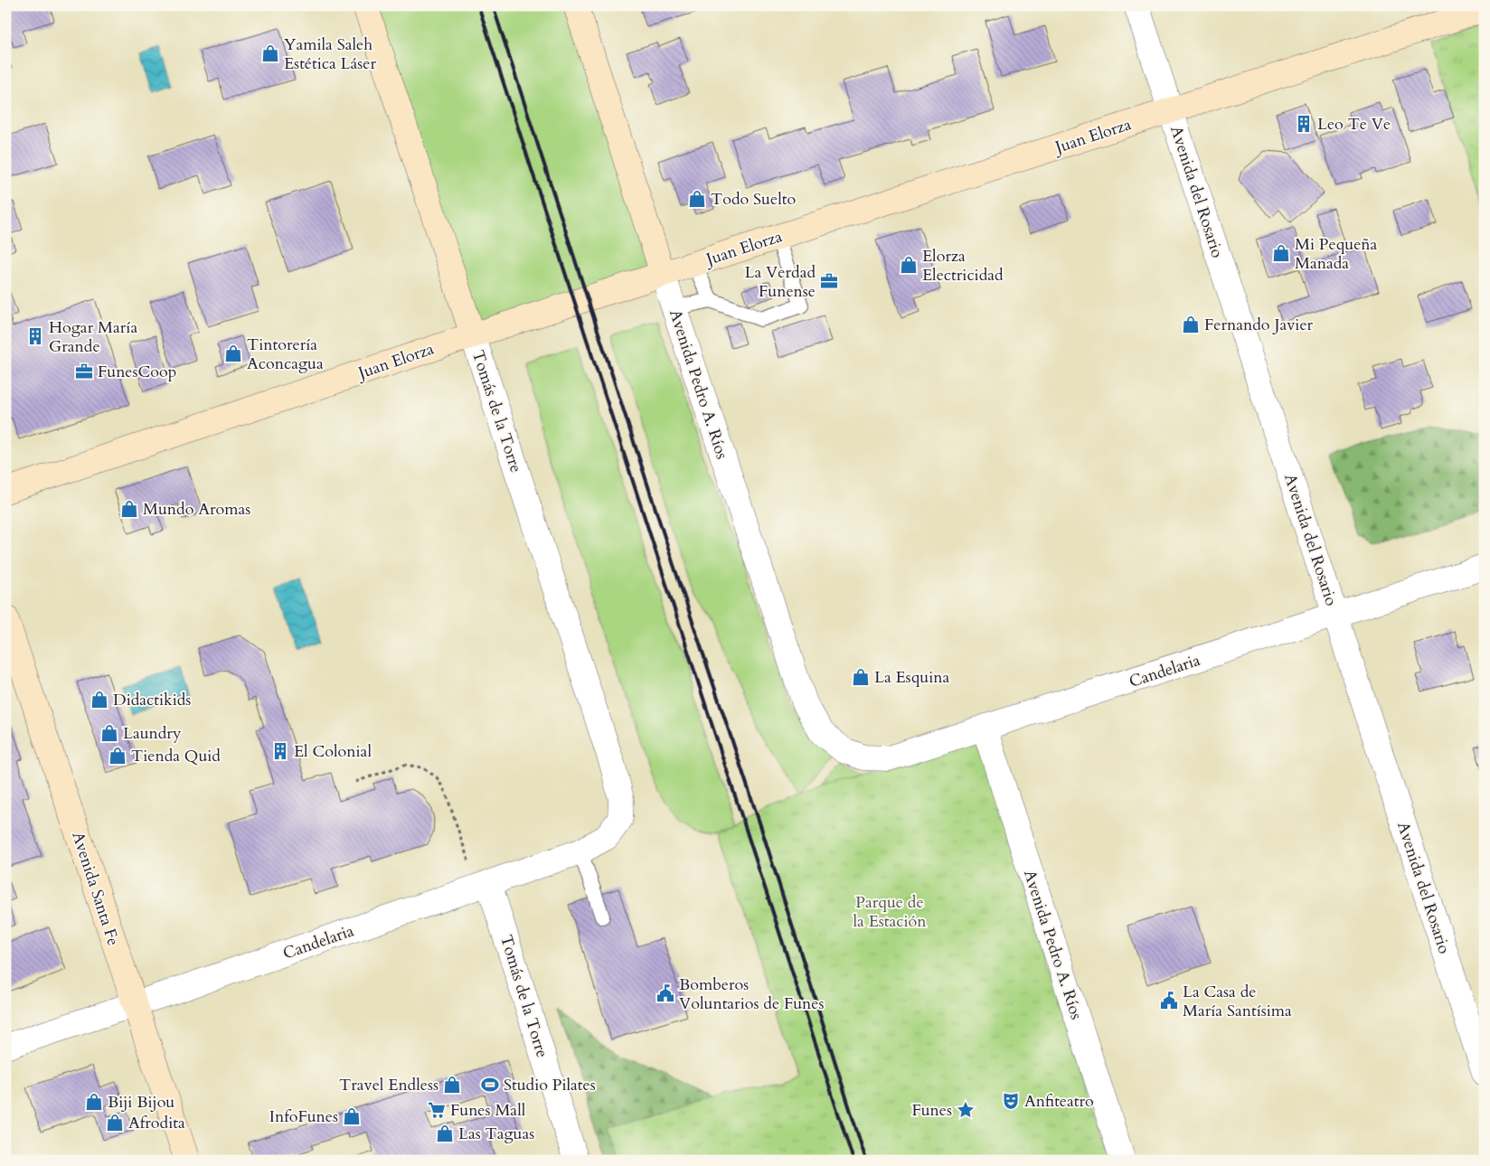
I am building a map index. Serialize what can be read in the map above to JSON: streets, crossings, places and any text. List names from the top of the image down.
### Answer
{
  "streets": {
    "main road": [
      "Juan Elorza",
      "Avenida Pedro A. Ríos",
      "Tomás de la Torre",
      "Avenida Santa Fe"
    ],
    "street": ["Avenida del Rosario", "Candelaria"]
  },
  "crossings": [
    ["Juan Elorza", "Avenida del Rosario"],
    ["Juan Elorza", "Avenida Pedro A. Ríos"],
    ["Juan Elorza", "Tomás de la Torre"],
    ["Avenida del Rosario", "Candelaria"],
    ["Avenida Pedro A. Ríos", "Candelaria"],
    ["Tomás de la Torre", "Candelaria"],
    ["Candelaria", "Avenida Santa Fe"]
  ],
  "parks": ["Parque de la Estación"],
  "places": {
    "shop": [
      "Yamila Saleh Estética Láser",
      "Todo Suelto",
      "Mi Pequeña Manada",
      "Elorza Electricidad",
      "Fernando Javier",
      "Tintorería Aconcagua",
      "Mundo Aromas",
      "La Esquina",
      "Didactikids",
      "Laundry",
      "Tienda Quid",
      "Travel Endless",
      "Biji Bijou",
      "InfoFunes",
      "Afrodita",
      "Las Taguas"
    ],
    "building": ["Leo Te Ve", "Hogar María Grande", "El Colonial"],
    "office": ["La Verdad Funense", "FunesCoop"],
    "public building": ["Bomberos Voluntarios de Funes", "La Casa de María Santísima"],
    "sports": ["Studio Pilates"],
    "theatre": ["Anfiteatro"],
    "supermarket": ["Funes Mall"],
    "place": ["Funes"]
  }
}
